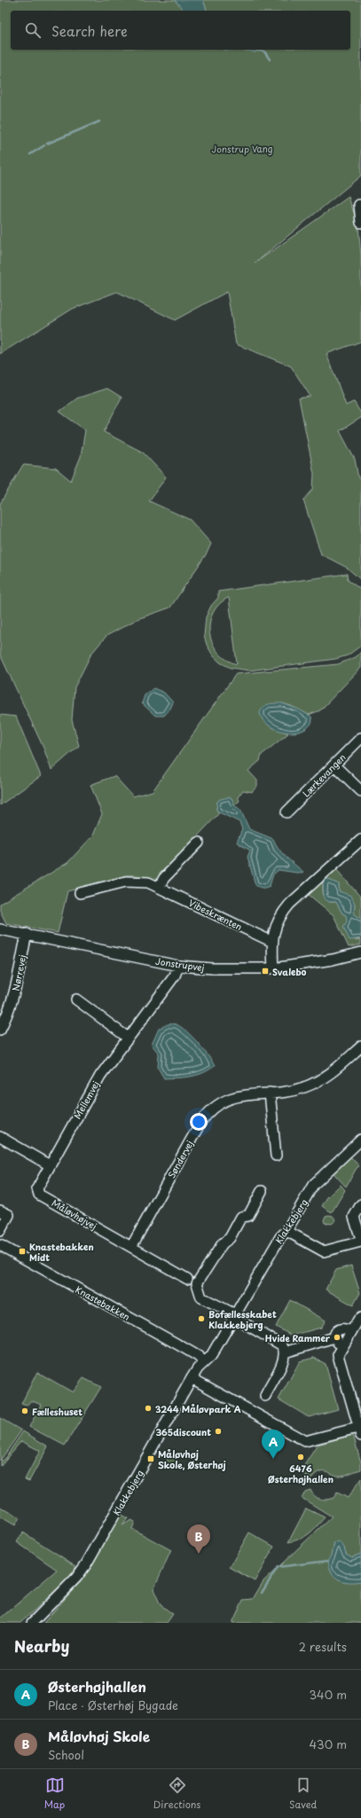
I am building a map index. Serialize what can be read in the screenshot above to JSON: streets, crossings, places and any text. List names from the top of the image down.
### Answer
{
  "streets": {
    "street": [
      "Lærkevangen",
      "Vibeskrænten",
      "Jonstrupvej",
      "Nørrevej",
      "Mellemvej",
      "Søndervej",
      "Måløvhøjvej",
      "Klakkebjerg",
      "Knastebakken"
    ]
  },
  "crossings": [
    ["Jonstrupvej", "Nørrevej"],
    ["Jonstrupvej", "Mellemvej"],
    ["Mellemvej", "Måløvhøjvej"],
    ["Søndervej", "Måløvhøjvej"],
    ["Klakkebjerg", "Knastebakken"]
  ],
  "parks": ["Jonstrup Vang"],
  "places": {
    "transit": ["Svalebo", "Knastebakken Midt", "Måløvhøj Skole, Østerhøj"],
    "other": [
      "Bofællesskabet Klakkebjerg",
      "Hvide Rammer",
      "3244 Måløvpark A",
      "Fælleshuset",
      "365discount",
      "6476 Østerhøjhallen"
    ]
  },
  "page": {
    "search": "Search here",
    "pins": ["A", "B"],
    "heading": ["Nearby", "2 results"],
    "list": [
      {
        "mark": "A",
        "name": "Østerhøjhallen",
        "note": "Place · Østerhøj Bygade",
        "value": "340 m"
      },
      {
        "mark": "B",
        "name": "Måløvhøj Skole",
        "note": "School",
        "value": "430 m"
      }
    ],
    "nav": ["Map", "Directions", "Saved"]
  }
}
